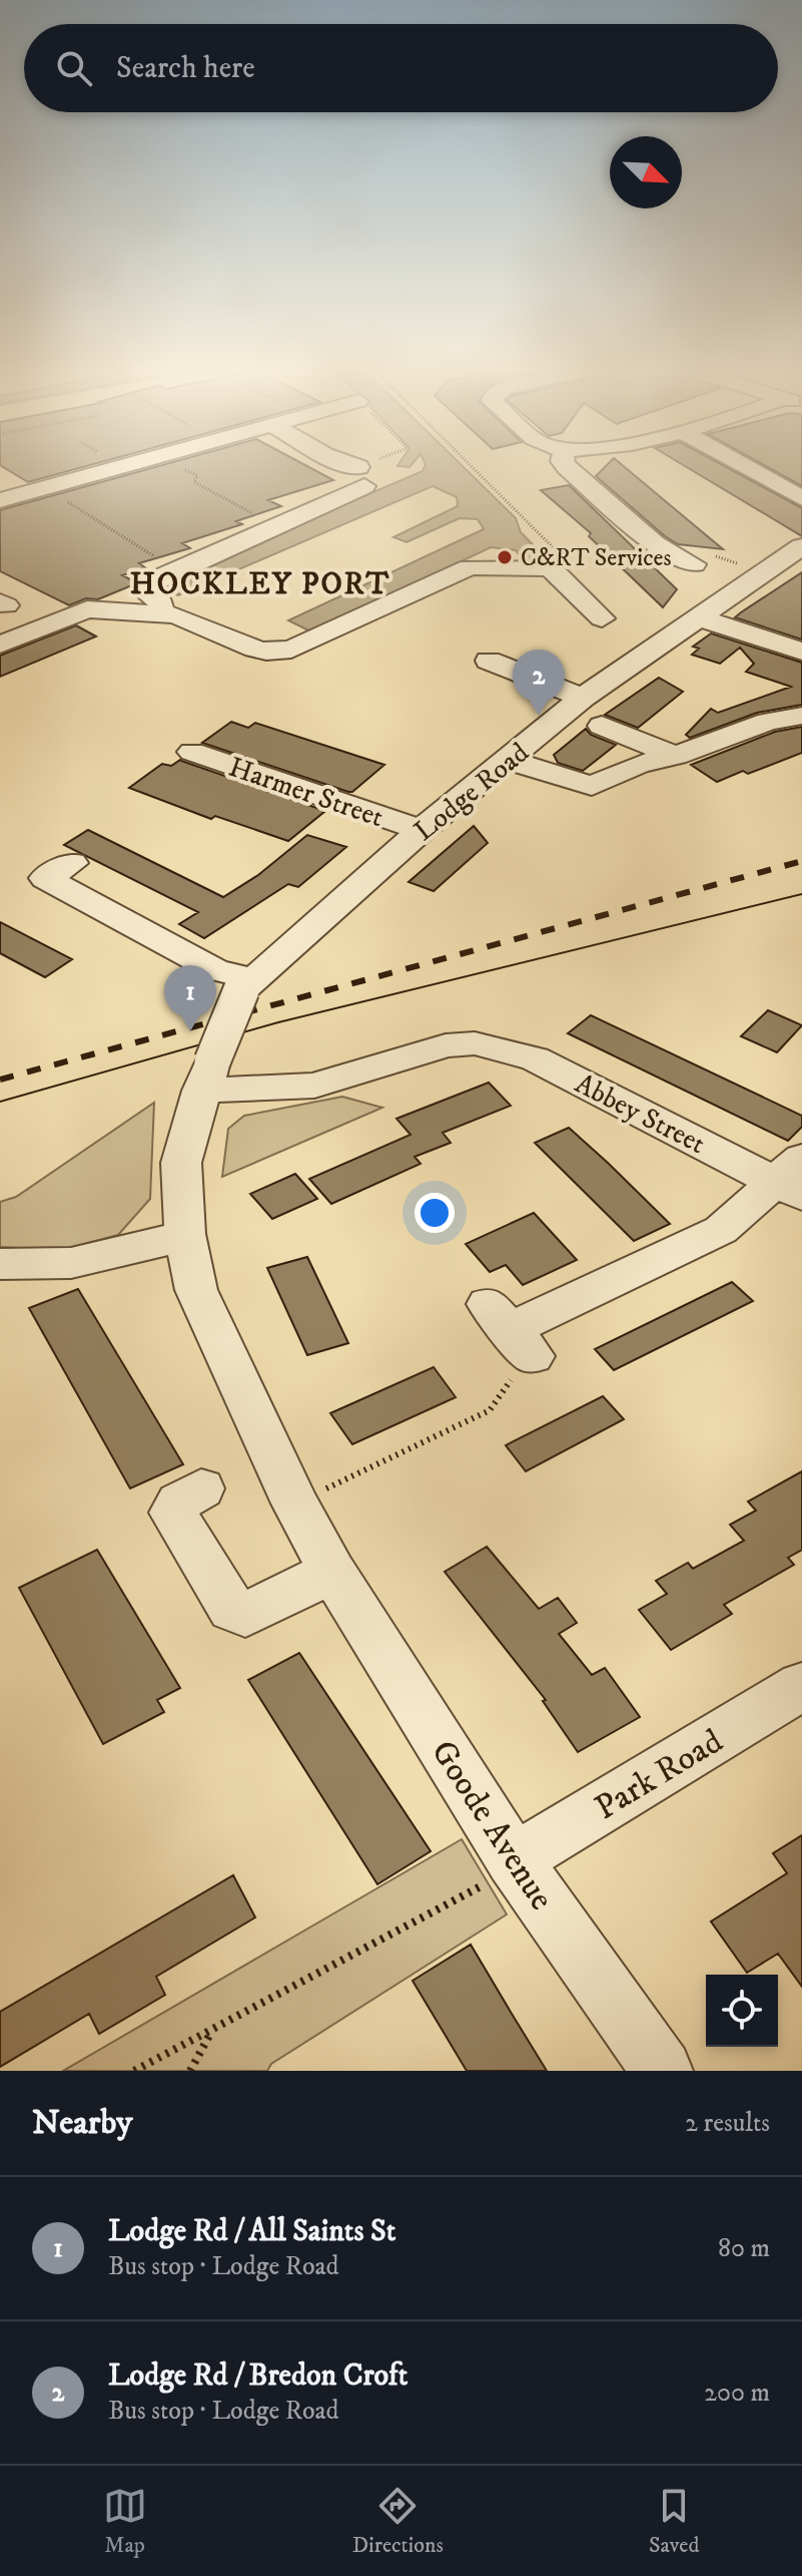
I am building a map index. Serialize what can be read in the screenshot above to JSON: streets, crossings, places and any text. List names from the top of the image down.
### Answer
{
  "streets": {
    "street": [
      "Harmer Street",
      "Lodge Road",
      "Abbey Street",
      "Park Road",
      "Goode Avenue"
    ]
  },
  "crossings": [
    ["Harmer Street", "Lodge Road"],
    ["Lodge Road", "Abbey Street"],
    ["Lodge Road", "Goode Avenue"],
    ["Abbey Street", "Goode Avenue"],
    ["Park Road", "Goode Avenue"]
  ],
  "districts": ["HOCKLEY PORT"],
  "places": ["C&RT Services"],
  "north": "bottom right",
  "page": {
    "search": "Search here",
    "pins": ["2", "1"],
    "heading": ["Nearby", "2 results"],
    "list": [
      {
        "mark": "1",
        "name": "Lodge Rd / All Saints St",
        "note": "Bus stop · Lodge Road",
        "value": "80 m"
      },
      {
        "mark": "2",
        "name": "Lodge Rd / Bredon Croft",
        "note": "Bus stop · Lodge Road",
        "value": "200 m"
      }
    ],
    "nav": ["Map", "Directions", "Saved"]
  }
}
